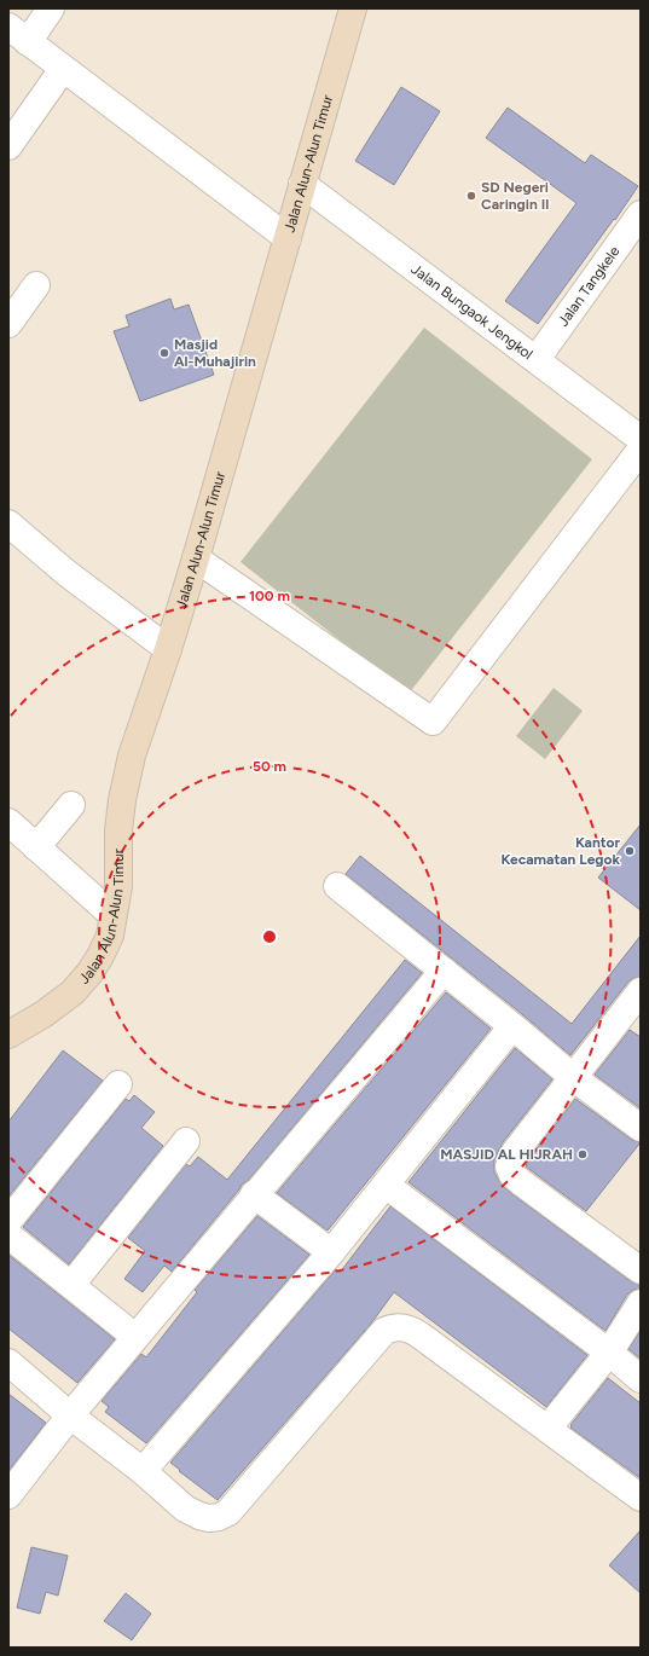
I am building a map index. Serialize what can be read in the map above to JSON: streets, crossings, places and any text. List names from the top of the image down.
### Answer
{
  "streets": {
    "street": ["Jalan Alun-Alun Timur", "Jalan Tangkele", "Jalan Bungaok Jengkol"]
  },
  "crossings": [
    ["Jalan Alun-Alun Timur", "Jalan Bungaok Jengkol"],
    ["Jalan Tangkele", "Jalan Bungaok Jengkol"]
  ],
  "places": [
    "SD Negeri Caringin II",
    "Masjid Al-Muhajirin",
    "Kantor Kecamatan Legok",
    "MASJID AL HIJRAH"
  ],
  "rings": ["100 m", "50 m"]
}
